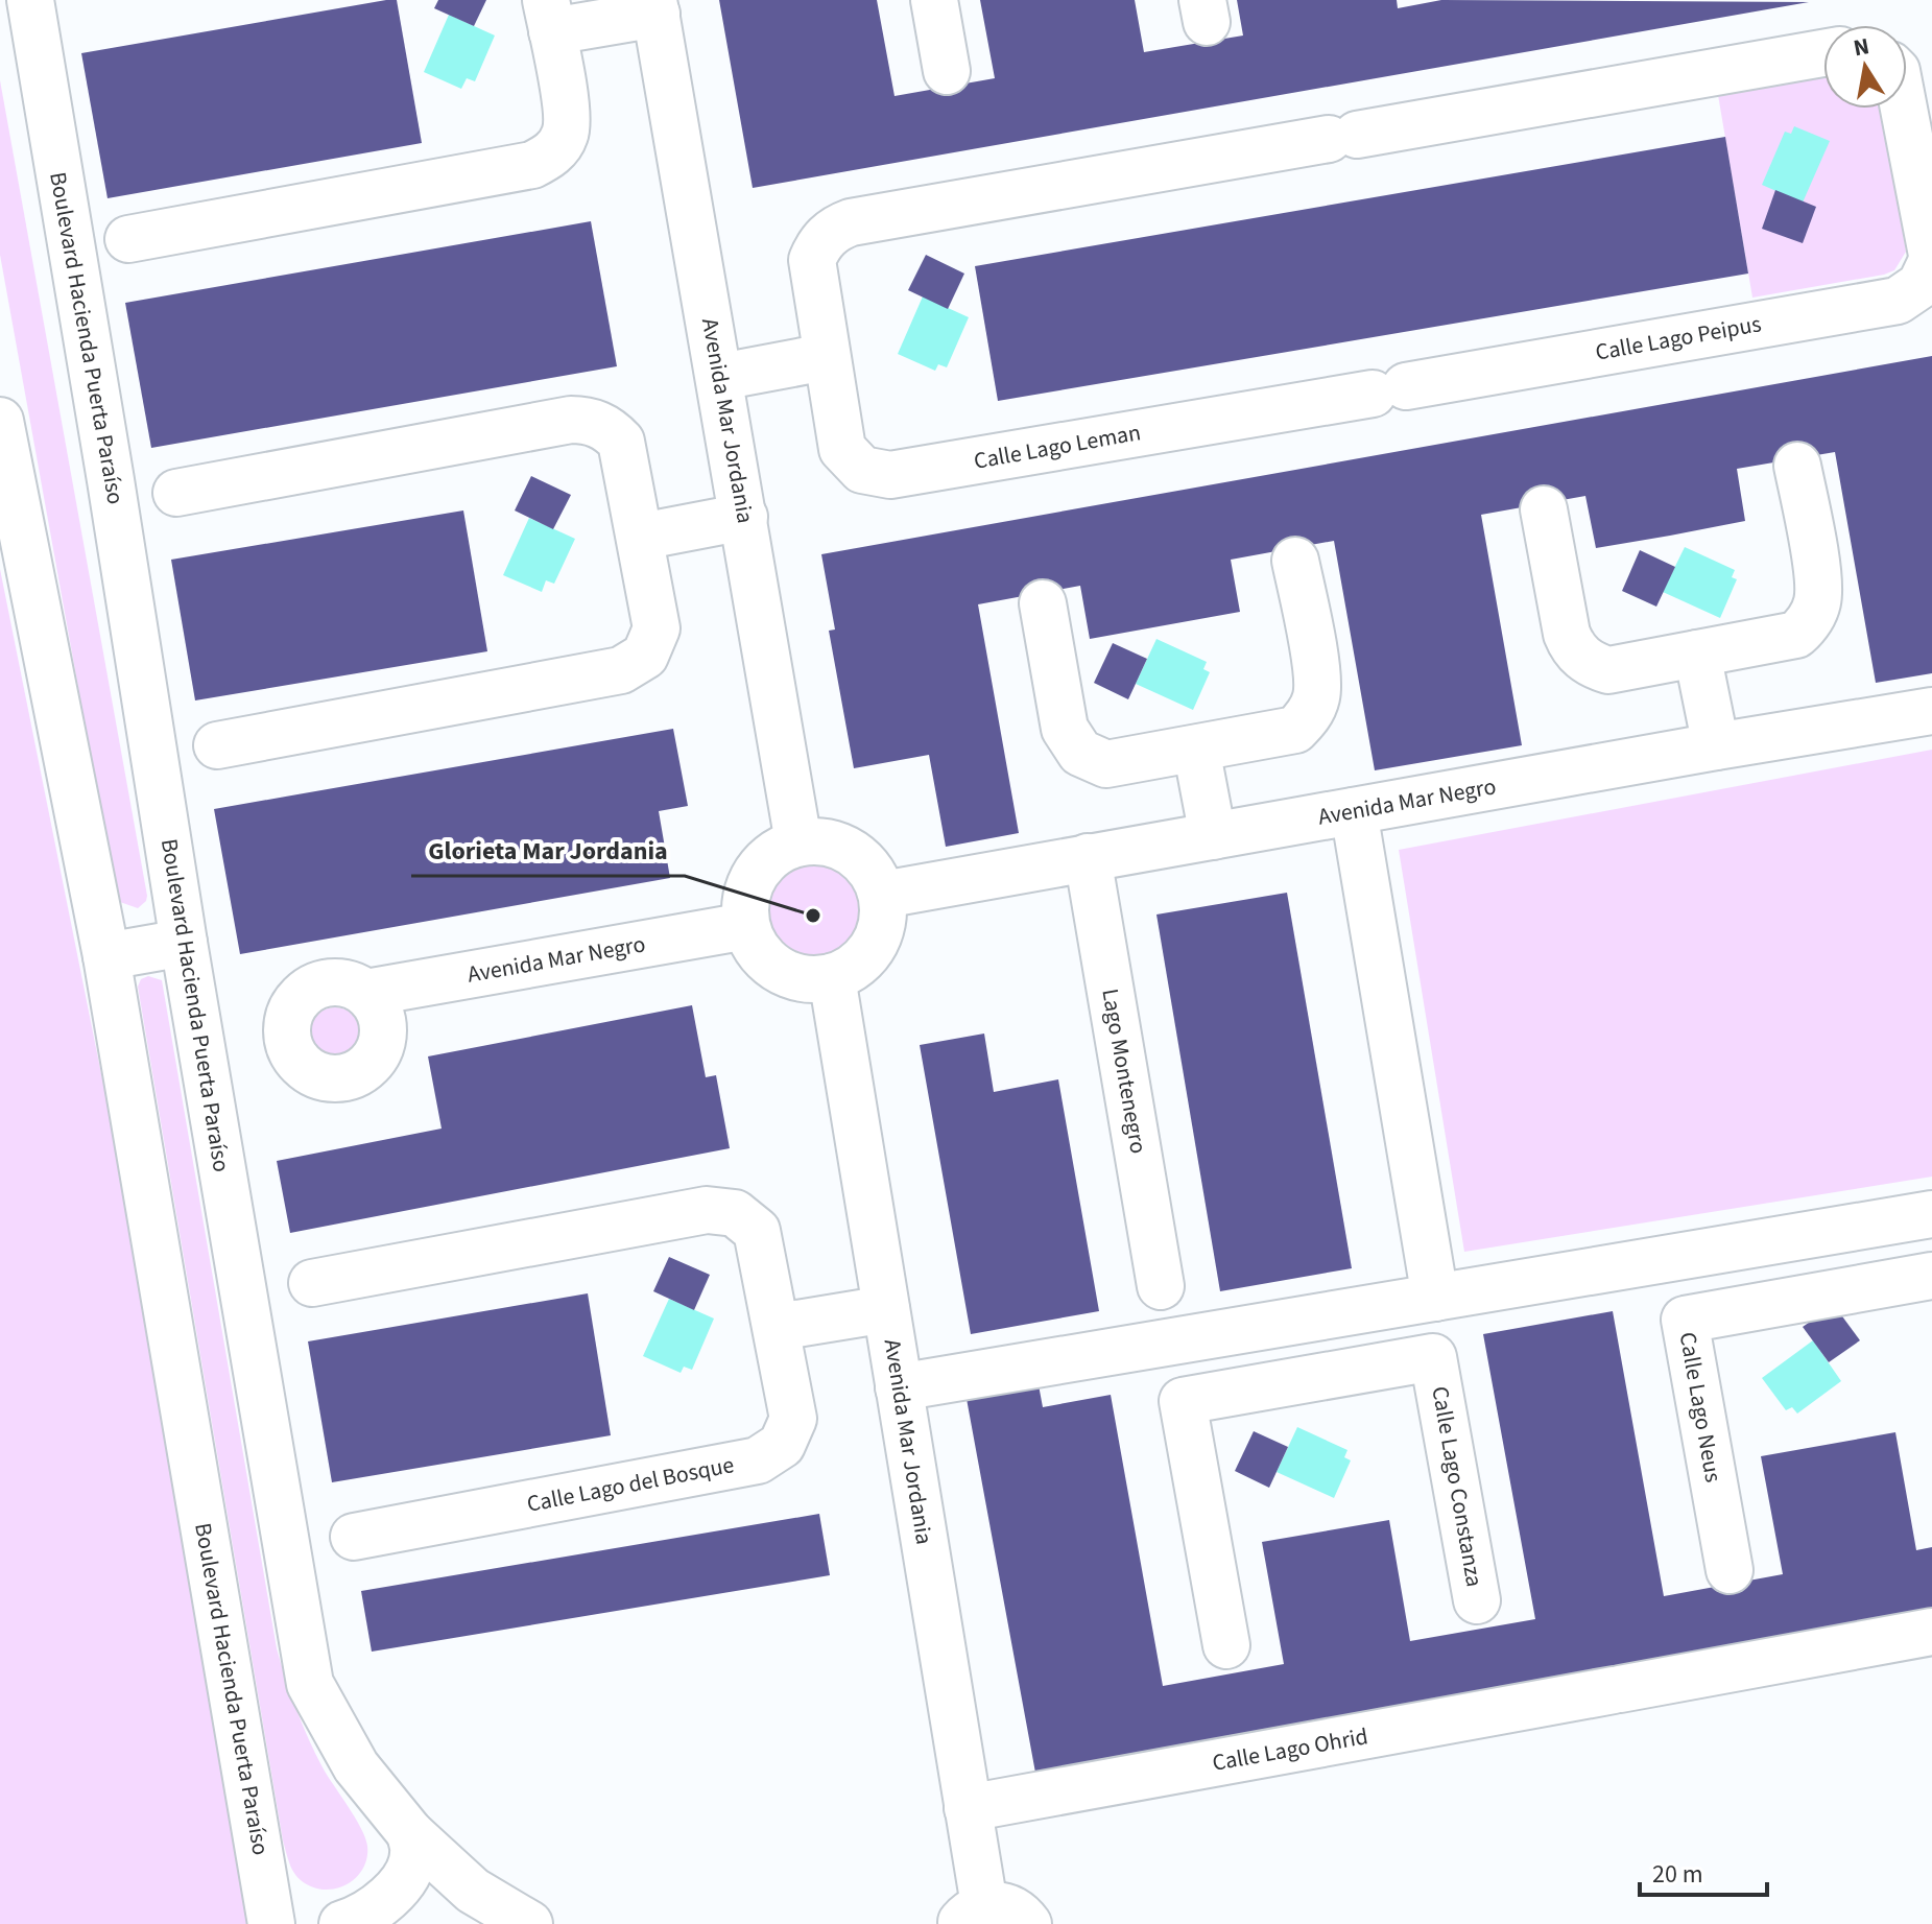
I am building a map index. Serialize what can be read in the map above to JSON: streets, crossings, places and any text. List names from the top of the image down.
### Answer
{
  "streets": {
    "street": [
      "Boulevard Hacienda Puerta Paraíso",
      "Calle Lago Peipus",
      "Avenida Mar Jordania",
      "Calle Lago Leman",
      "Avenida Mar Negro",
      "Lago Montenegro",
      "Calle Lago Neus",
      "Calle Lago del Bosque",
      "Calle Lago Constanza",
      "Calle Lago Ohrid"
    ]
  },
  "crossings": [
    ["Calle Lago Peipus", "Calle Lago Leman"],
    ["Avenida Mar Jordania", "Avenida Mar Negro"],
    ["Avenida Mar Jordania", "Calle Lago Ohrid"],
    ["Avenida Mar Negro", "Lago Montenegro"]
  ],
  "places": ["Glorieta Mar Jordania"],
  "scale_bar": "20 m",
  "north": "top"
}
